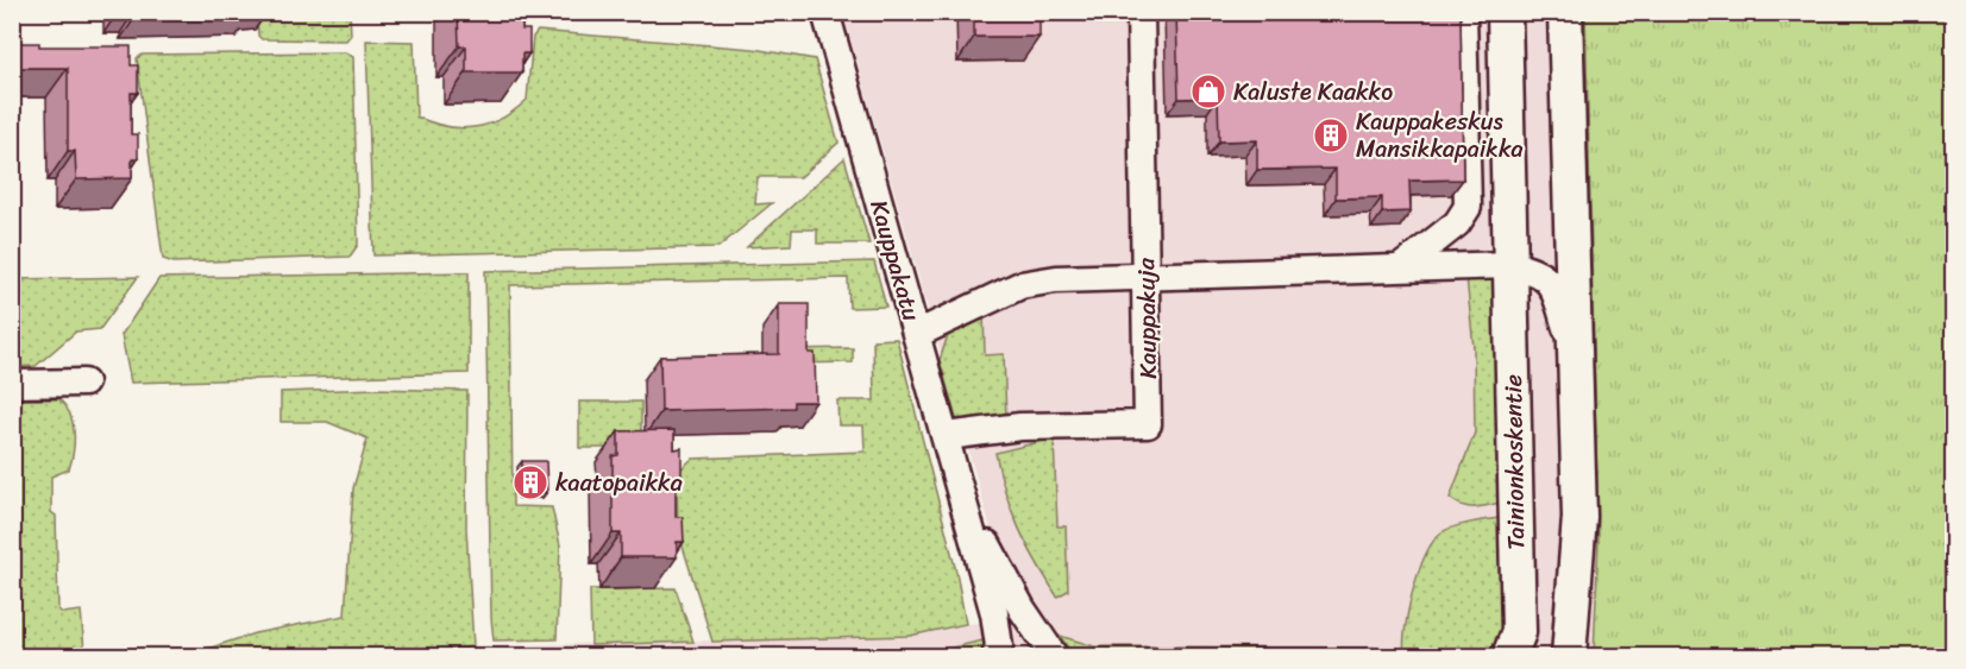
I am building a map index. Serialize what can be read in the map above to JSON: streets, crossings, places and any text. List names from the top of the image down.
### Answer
{
  "streets": {
    "main road": ["Tainionkoskentie"],
    "street": ["Kauppakatu", "Kauppakuja"]
  },
  "crossings": [
    ["Kauppakatu", "Kauppakuja"]
  ],
  "places": {
    "shop": ["Kaluste Kaakko"],
    "building": ["Kauppakeskus Mansikkapaikka", "kaatopaikka"]
  }
}
